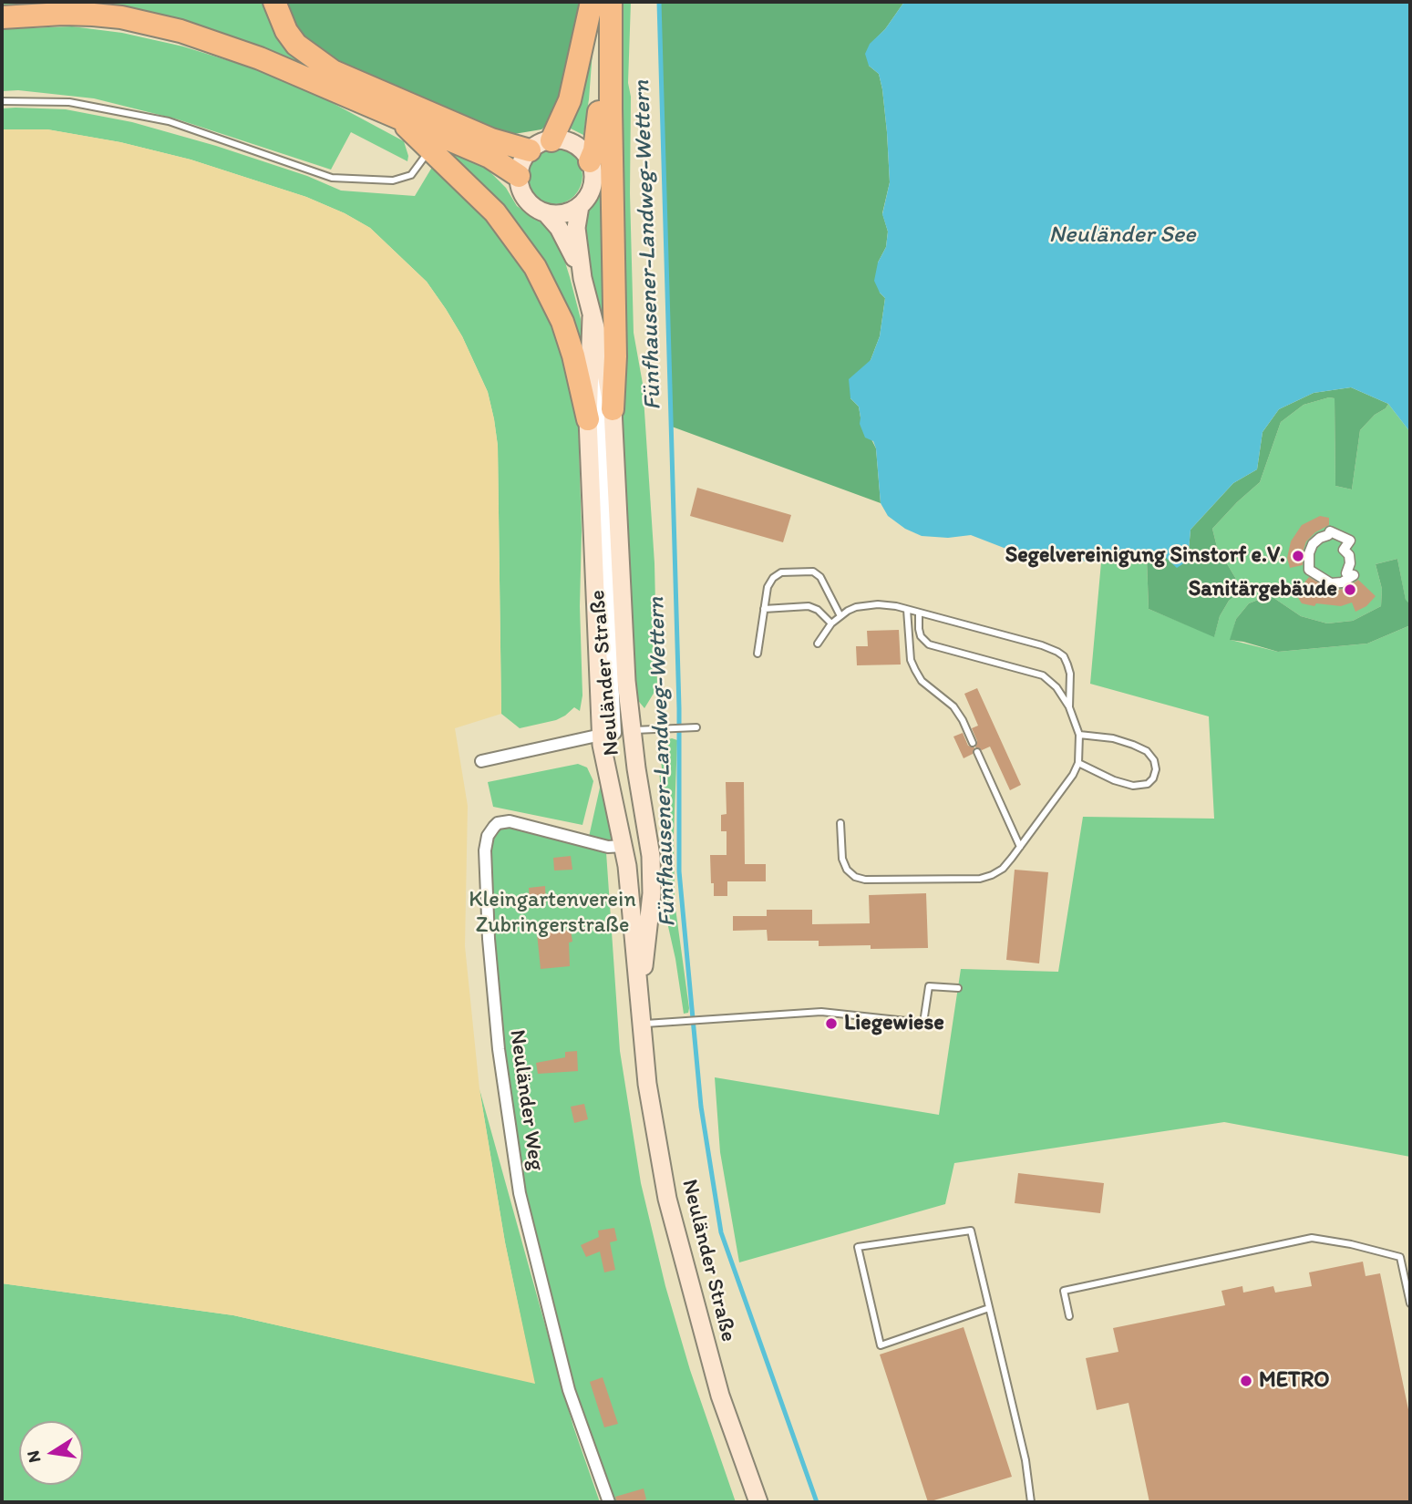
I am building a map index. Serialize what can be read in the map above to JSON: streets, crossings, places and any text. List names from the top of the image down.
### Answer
{
  "streets": {
    "main road": ["Neuländer Straße"],
    "street": ["Neuländer Weg"]
  },
  "crossings": [
    ["Neuländer Straße", "Neuländer Weg"]
  ],
  "water": ["Neuländer See", "Fünfhausener-Landweg-Wettern"],
  "parks": ["Kleingartenverein Zubringerstraße"],
  "places": [
    "Segelvereinigung Sinstorf e.V.",
    "Sanitärgebäude",
    "Liegewiese",
    "METRO"
  ],
  "north": "left"
}
